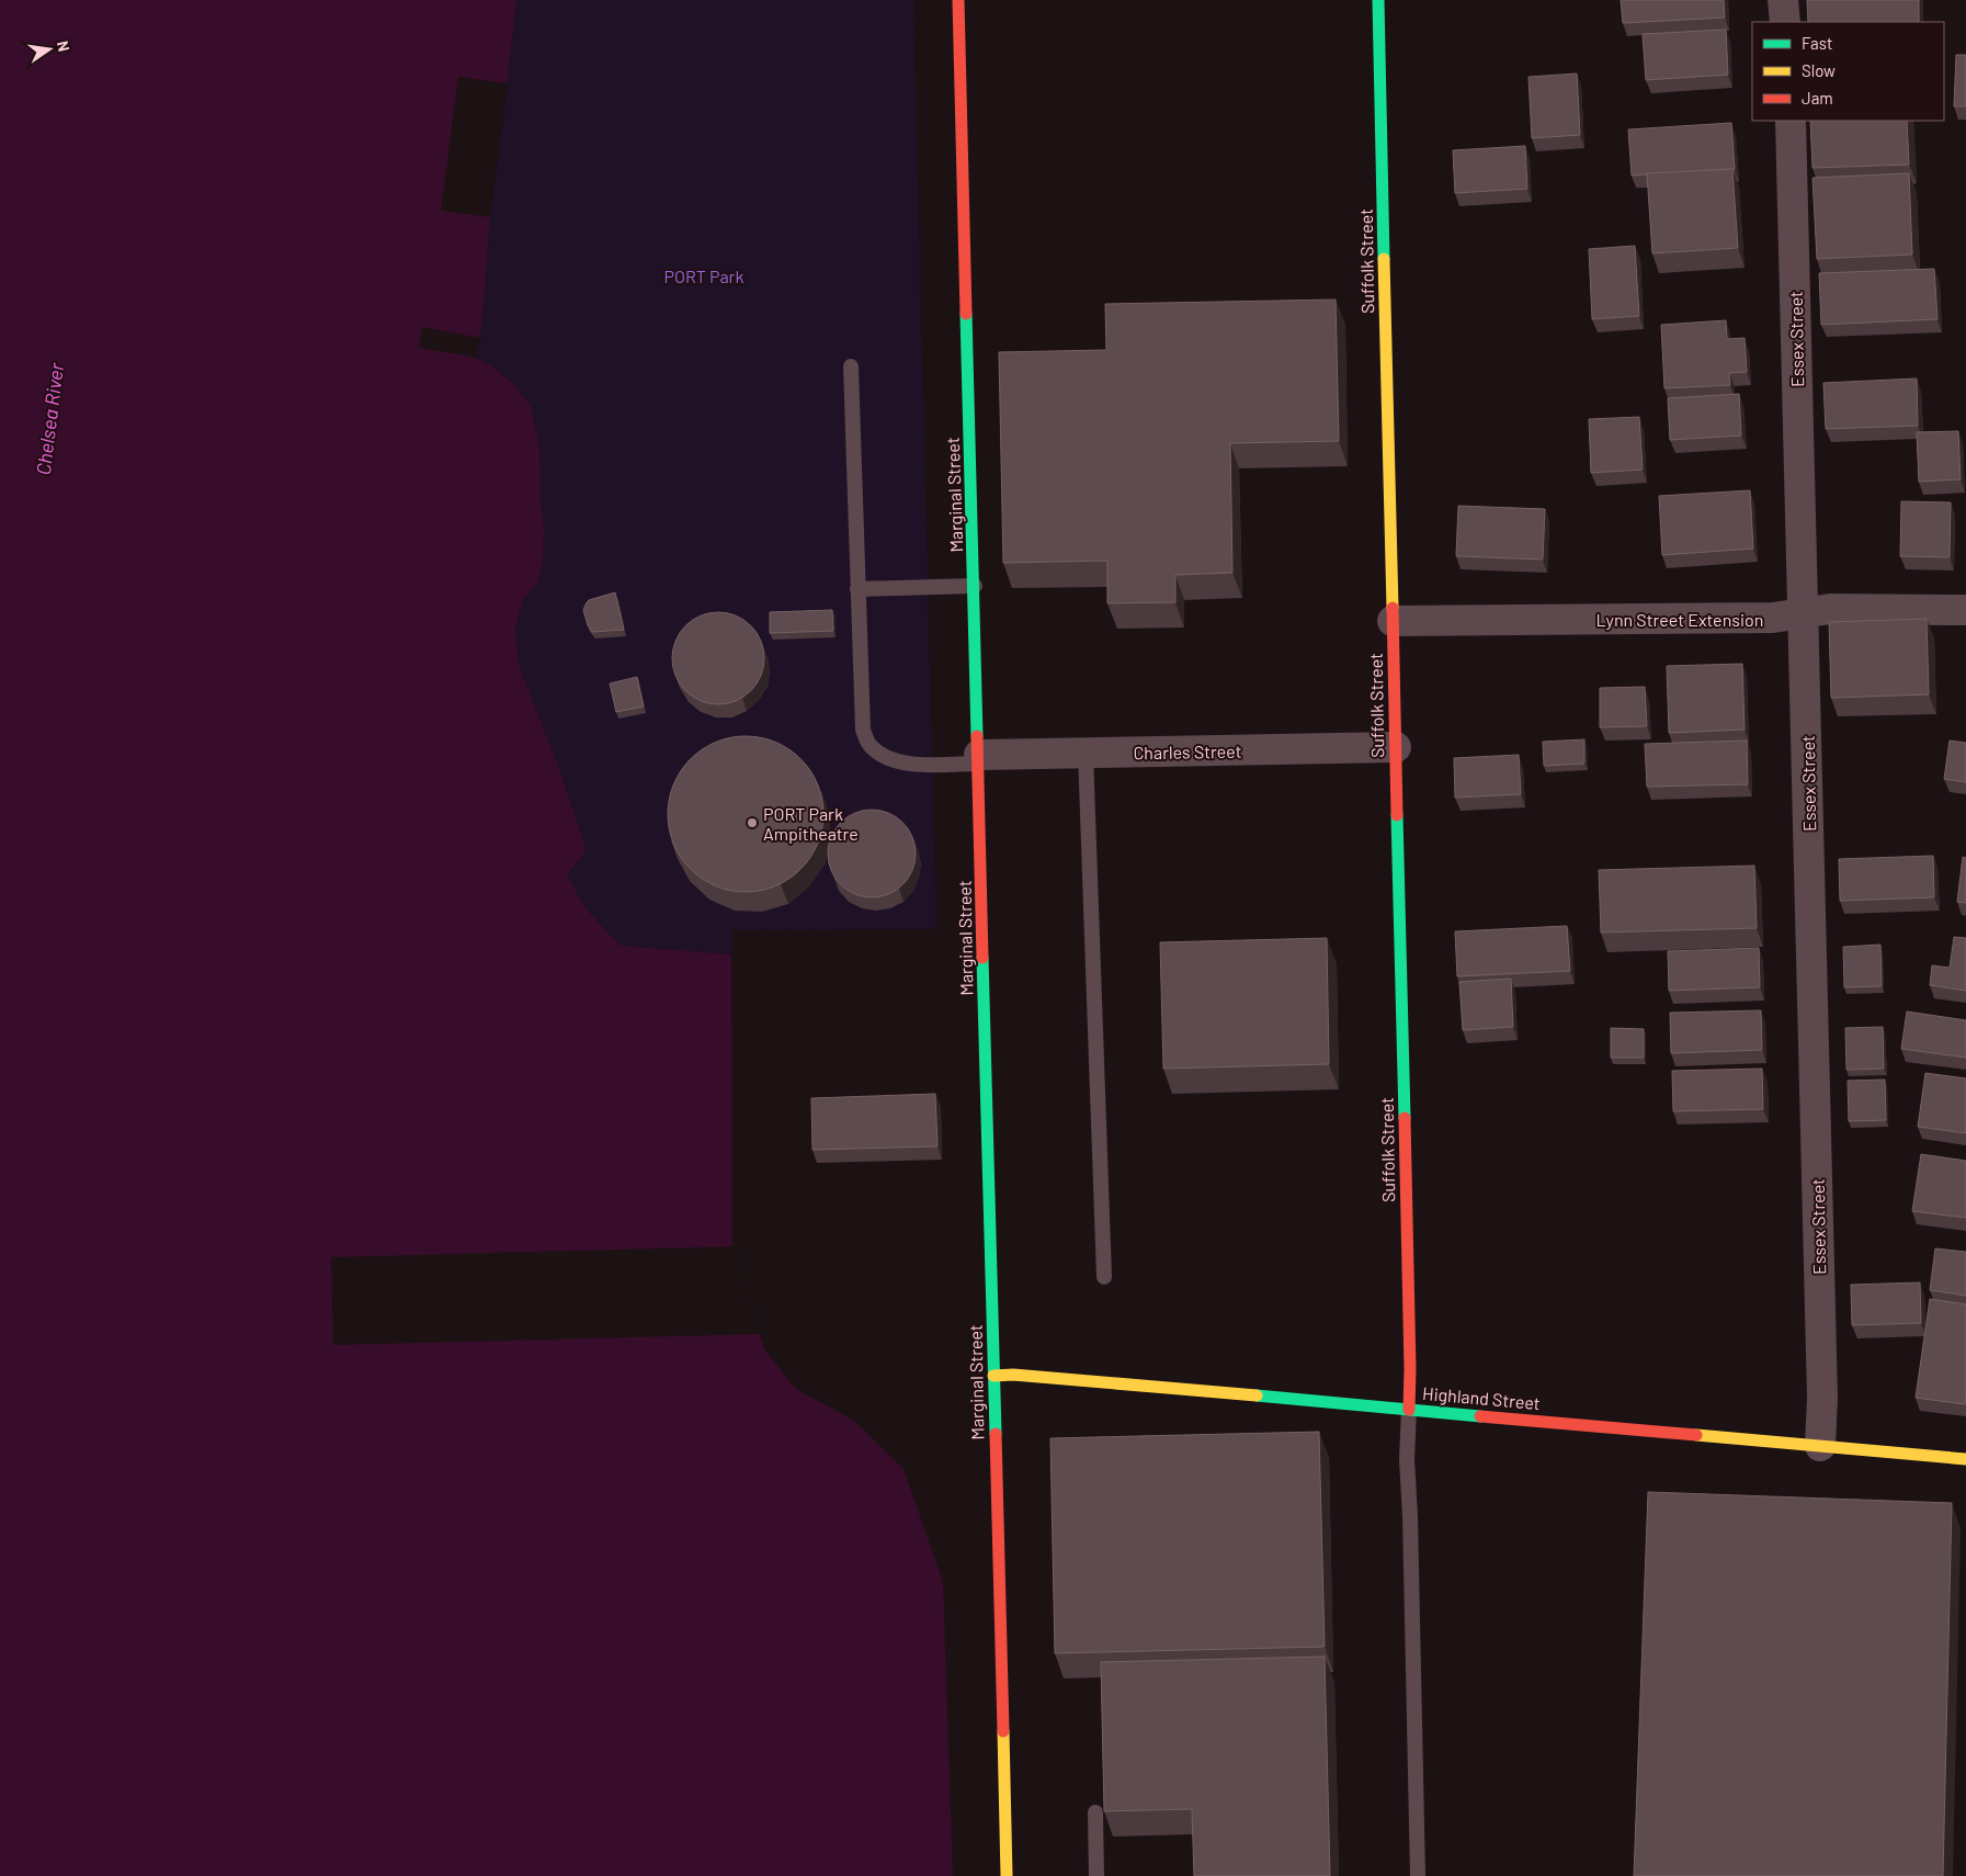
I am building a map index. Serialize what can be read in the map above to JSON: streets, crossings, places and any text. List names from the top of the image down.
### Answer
{
  "streets": {
    "street": [
      "Suffolk Street",
      "Essex Street",
      "Marginal Street",
      "Lynn Street Extension",
      "Charles Street",
      "Highland Street"
    ]
  },
  "crossings": [
    ["Suffolk Street", "Lynn Street Extension"],
    ["Suffolk Street", "Charles Street"],
    ["Suffolk Street", "Highland Street"],
    ["Essex Street", "Lynn Street Extension"],
    ["Essex Street", "Highland Street"],
    ["Marginal Street", "Charles Street"],
    ["Marginal Street", "Highland Street"]
  ],
  "water": ["Chelsea River"],
  "parks": ["PORT Park"],
  "places": ["PORT Park Ampitheatre"],
  "legend": ["Fast", "Slow", "Jam"],
  "north": "right"
}
